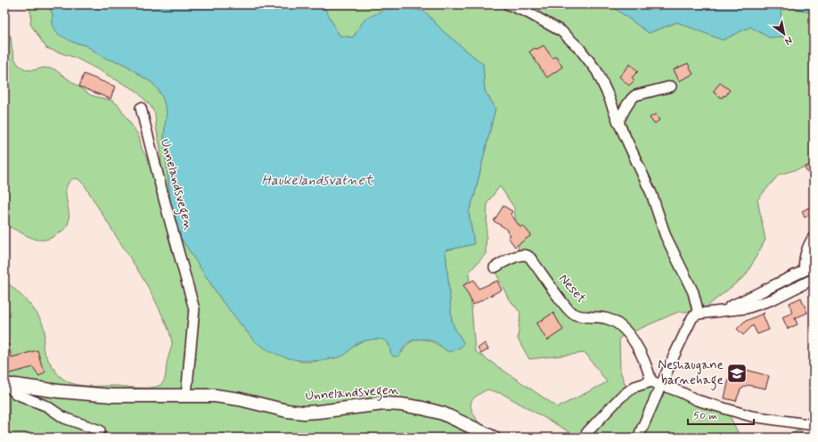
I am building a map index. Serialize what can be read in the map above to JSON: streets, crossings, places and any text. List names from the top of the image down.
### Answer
{
  "streets": {
    "main road": ["Unnelandsvegen"],
    "street": ["Neset"]
  },
  "water": ["Haukelandsvatnet"],
  "places": {
    "school or university": ["Neshaugane barnehage"]
  },
  "scale_bar": "50 m",
  "north": "bottom right"
}
